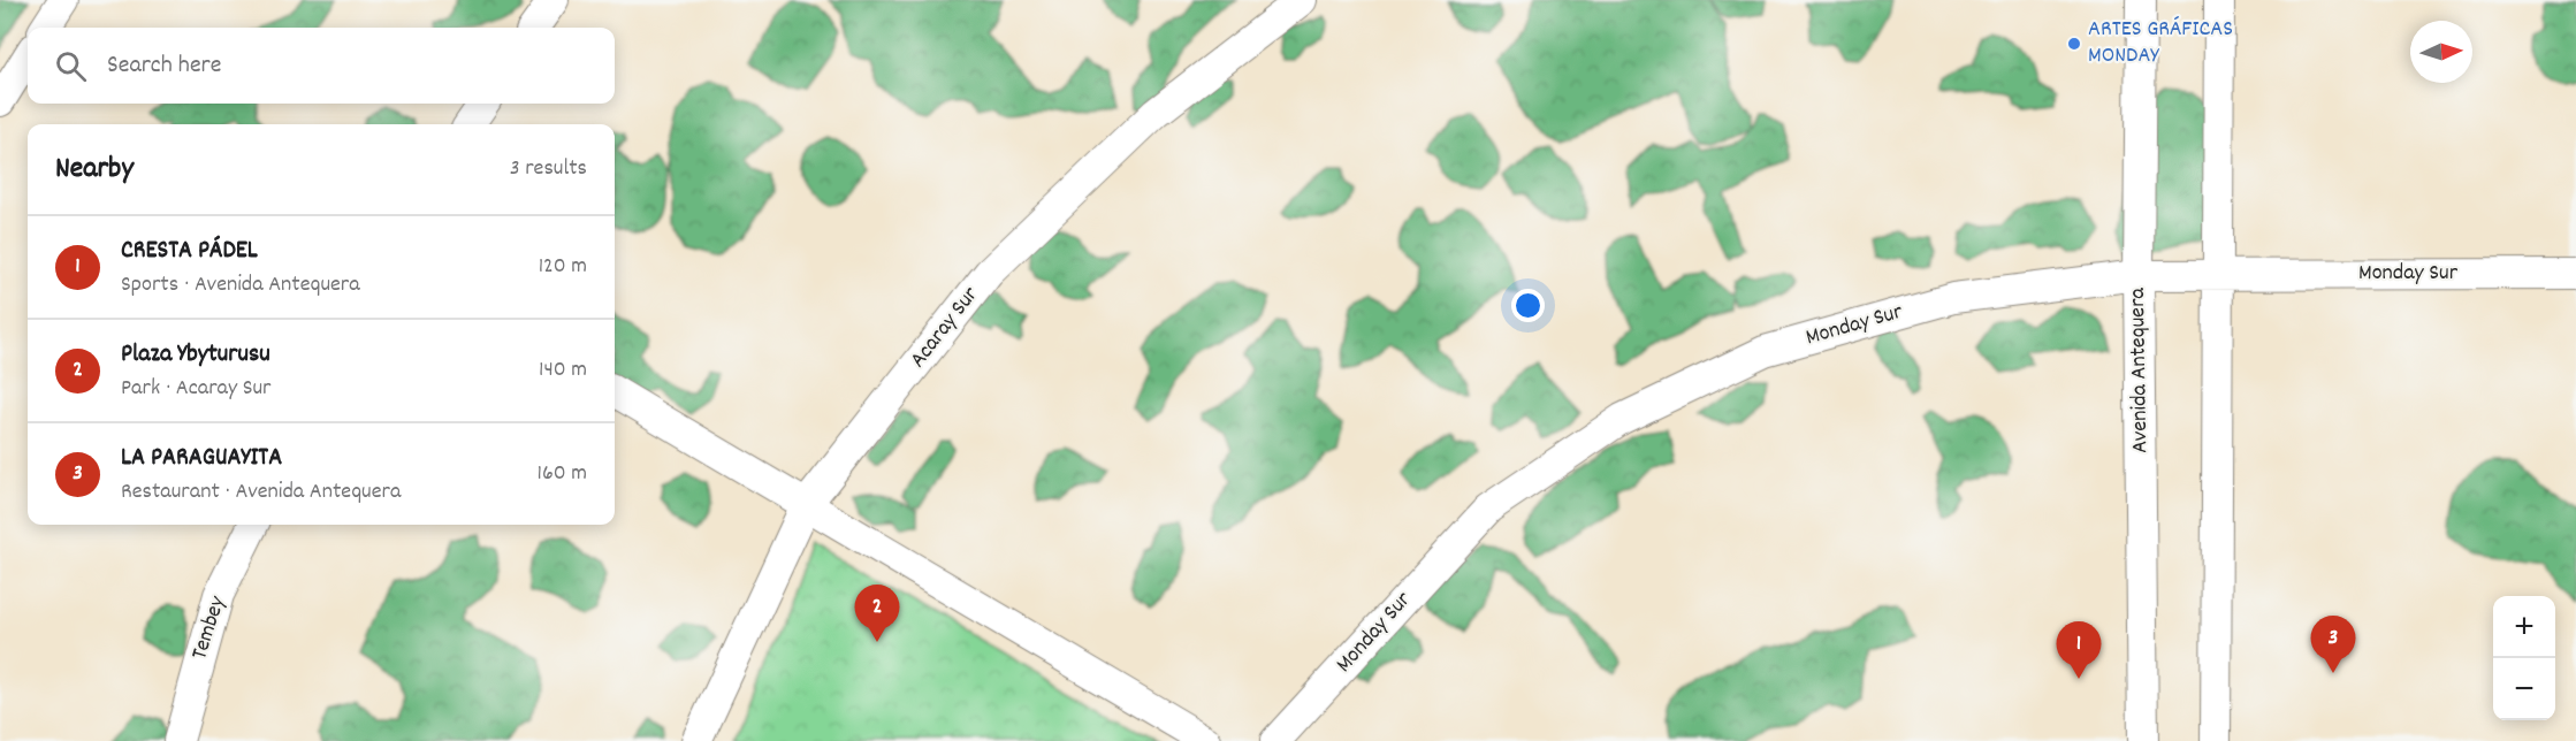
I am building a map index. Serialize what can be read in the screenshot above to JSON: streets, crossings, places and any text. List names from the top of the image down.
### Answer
{
  "streets": {
    "street": [
      "Monday Sur",
      "Acaray Sur",
      "Avenida Antequera",
      "Tembey"
    ]
  },
  "crossings": [
    ["Monday Sur", "Avenida Antequera"]
  ],
  "places": ["ARTES GRÁFICAS MONDAY"],
  "north": "right",
  "page": {
    "search": "Search here",
    "heading": ["Nearby", "3 results"],
    "list": [
      {
        "mark": "1",
        "name": "CRESTA PÁDEL",
        "note": "Sports · Avenida Antequera",
        "value": "120 m"
      },
      {
        "mark": "2",
        "name": "Plaza Ybyturusu",
        "note": "Park · Acaray Sur",
        "value": "140 m"
      },
      {
        "mark": "3",
        "name": "LA PARAGUAYITA",
        "note": "Restaurant · Avenida Antequera",
        "value": "160 m"
      }
    ],
    "pins": ["2", "3", "1"],
    "map_buttons": ["+", "−"]
  }
}
